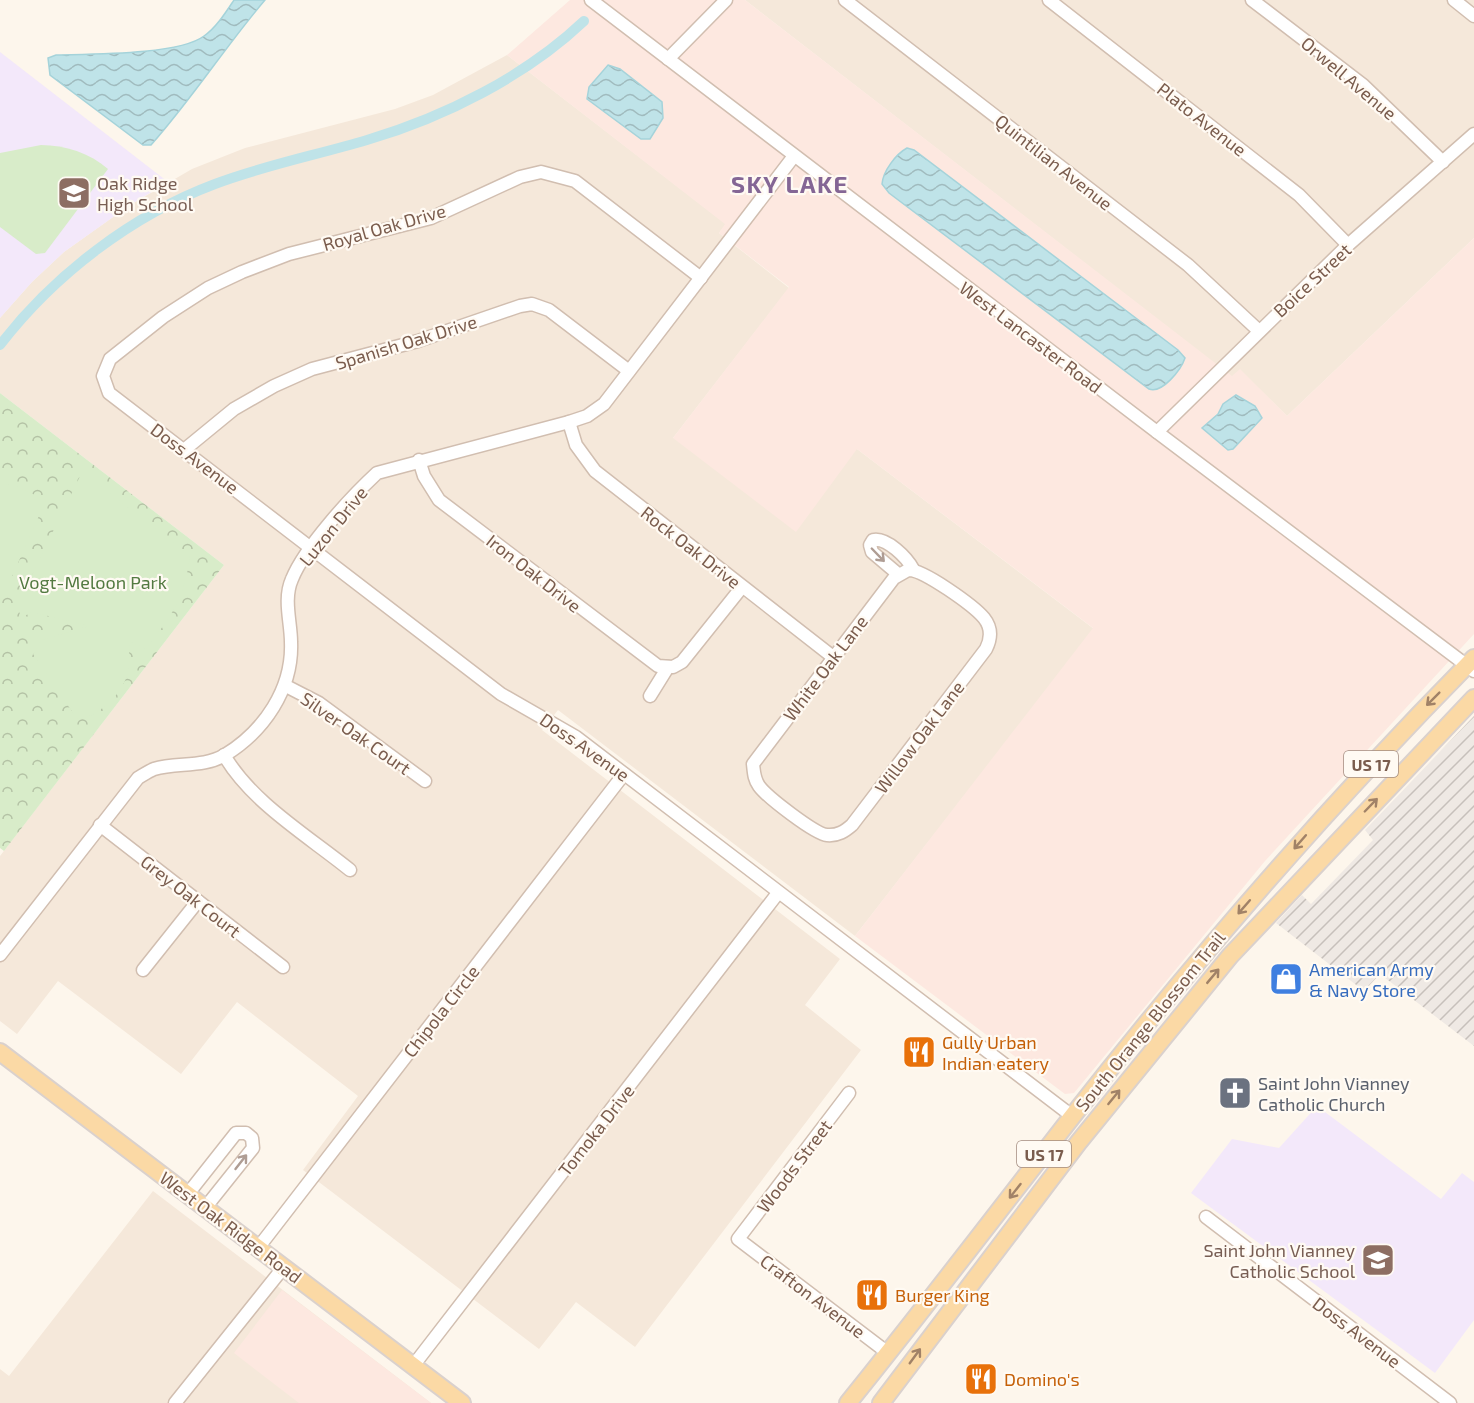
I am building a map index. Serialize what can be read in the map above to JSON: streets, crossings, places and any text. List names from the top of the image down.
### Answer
{
  "streets": {
    "main road": ["US 17", "South Orange Blossom Trail", "West Oak Ridge Road"],
    "street": [
      "Orwell Avenue",
      "Plato Avenue",
      "Quintilian Avenue",
      "Royal Oak Drive",
      "Boice Street",
      "West Lancaster Road",
      "Spanish Oak Drive",
      "Doss Avenue",
      "Luzon Drive",
      "Rock Oak Drive",
      "Iron Oak Drive",
      "White Oak Lane",
      "Silver Oak Court",
      "Willow Oak Lane",
      "Grey Oak Court",
      "Chipola Circle",
      "Tomoka Drive",
      "Woods Street",
      "Crafton Avenue"
    ]
  },
  "crossings": [
    ["Orwell Avenue", "Boice Street"],
    ["Plato Avenue", "Boice Street"],
    ["Quintilian Avenue", "Boice Street"],
    ["Royal Oak Drive", "Doss Avenue"],
    ["Royal Oak Drive", "Luzon Drive"],
    ["Boice Street", "West Lancaster Road"],
    ["West Lancaster Road", "Luzon Drive"],
    ["West Lancaster Road", "South Orange Blossom Trail"],
    ["Spanish Oak Drive", "Doss Avenue"],
    ["Spanish Oak Drive", "Luzon Drive"],
    ["Doss Avenue", "Luzon Drive"],
    ["Doss Avenue", "Chipola Circle"],
    ["Doss Avenue", "South Orange Blossom Trail"],
    ["Doss Avenue", "Tomoka Drive"],
    ["Luzon Drive", "Rock Oak Drive"],
    ["Luzon Drive", "Iron Oak Drive"],
    ["Luzon Drive", "Silver Oak Court"],
    ["Luzon Drive", "Grey Oak Court"],
    ["Rock Oak Drive", "White Oak Lane"],
    ["White Oak Lane", "Willow Oak Lane"],
    ["Chipola Circle", "West Oak Ridge Road"],
    ["South Orange Blossom Trail", "Crafton Avenue"],
    ["Tomoka Drive", "West Oak Ridge Road"],
    ["Woods Street", "Crafton Avenue"]
  ],
  "districts": ["SKY LAKE"],
  "parks": ["Vogt-Meloon Park"],
  "places": {
    "school or university": ["Oak Ridge High School", "Saint John Vianney Catholic School"],
    "shop": ["American Army & Navy Store"],
    "restaurant": ["Gully Urban Indian eatery", "Burger King", "Domino's"],
    "church": ["Saint John Vianney Catholic Church"]
  }
}
